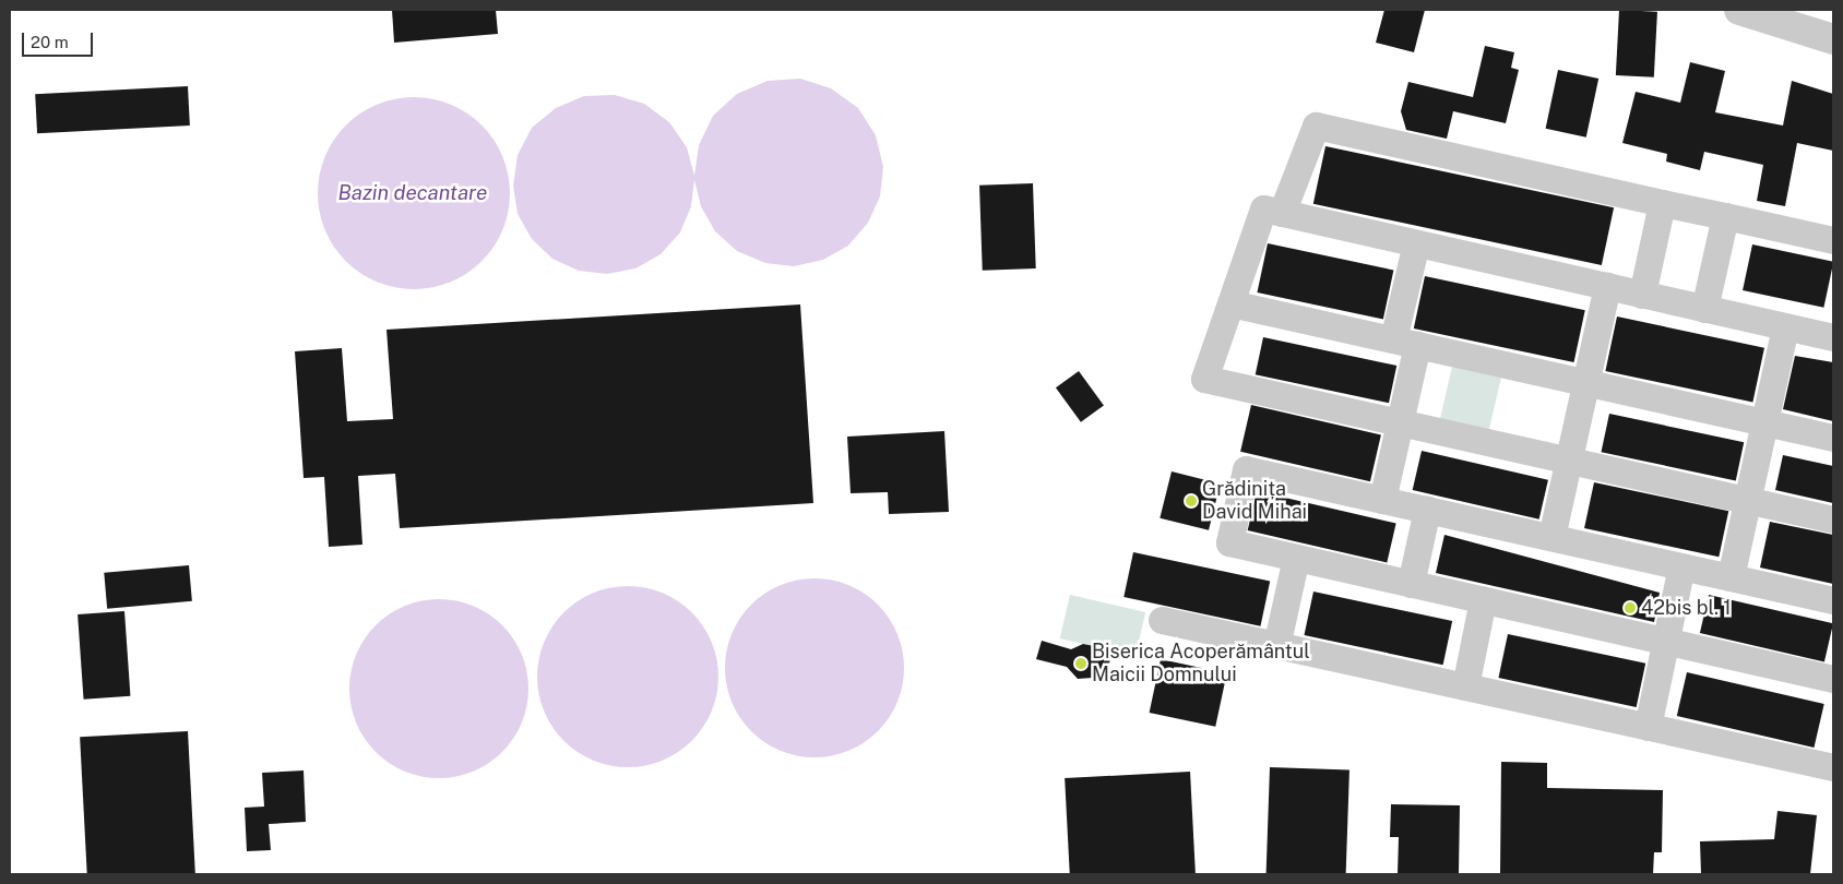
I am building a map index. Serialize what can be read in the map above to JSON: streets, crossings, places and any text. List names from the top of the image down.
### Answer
{
  "water": ["Bazin decantare"],
  "places": ["Grădinița David Mihai", "42bis bl. 1", "Biserica Acoperământul Maicii Domnului"],
  "scale_bar": "20 m"
}
